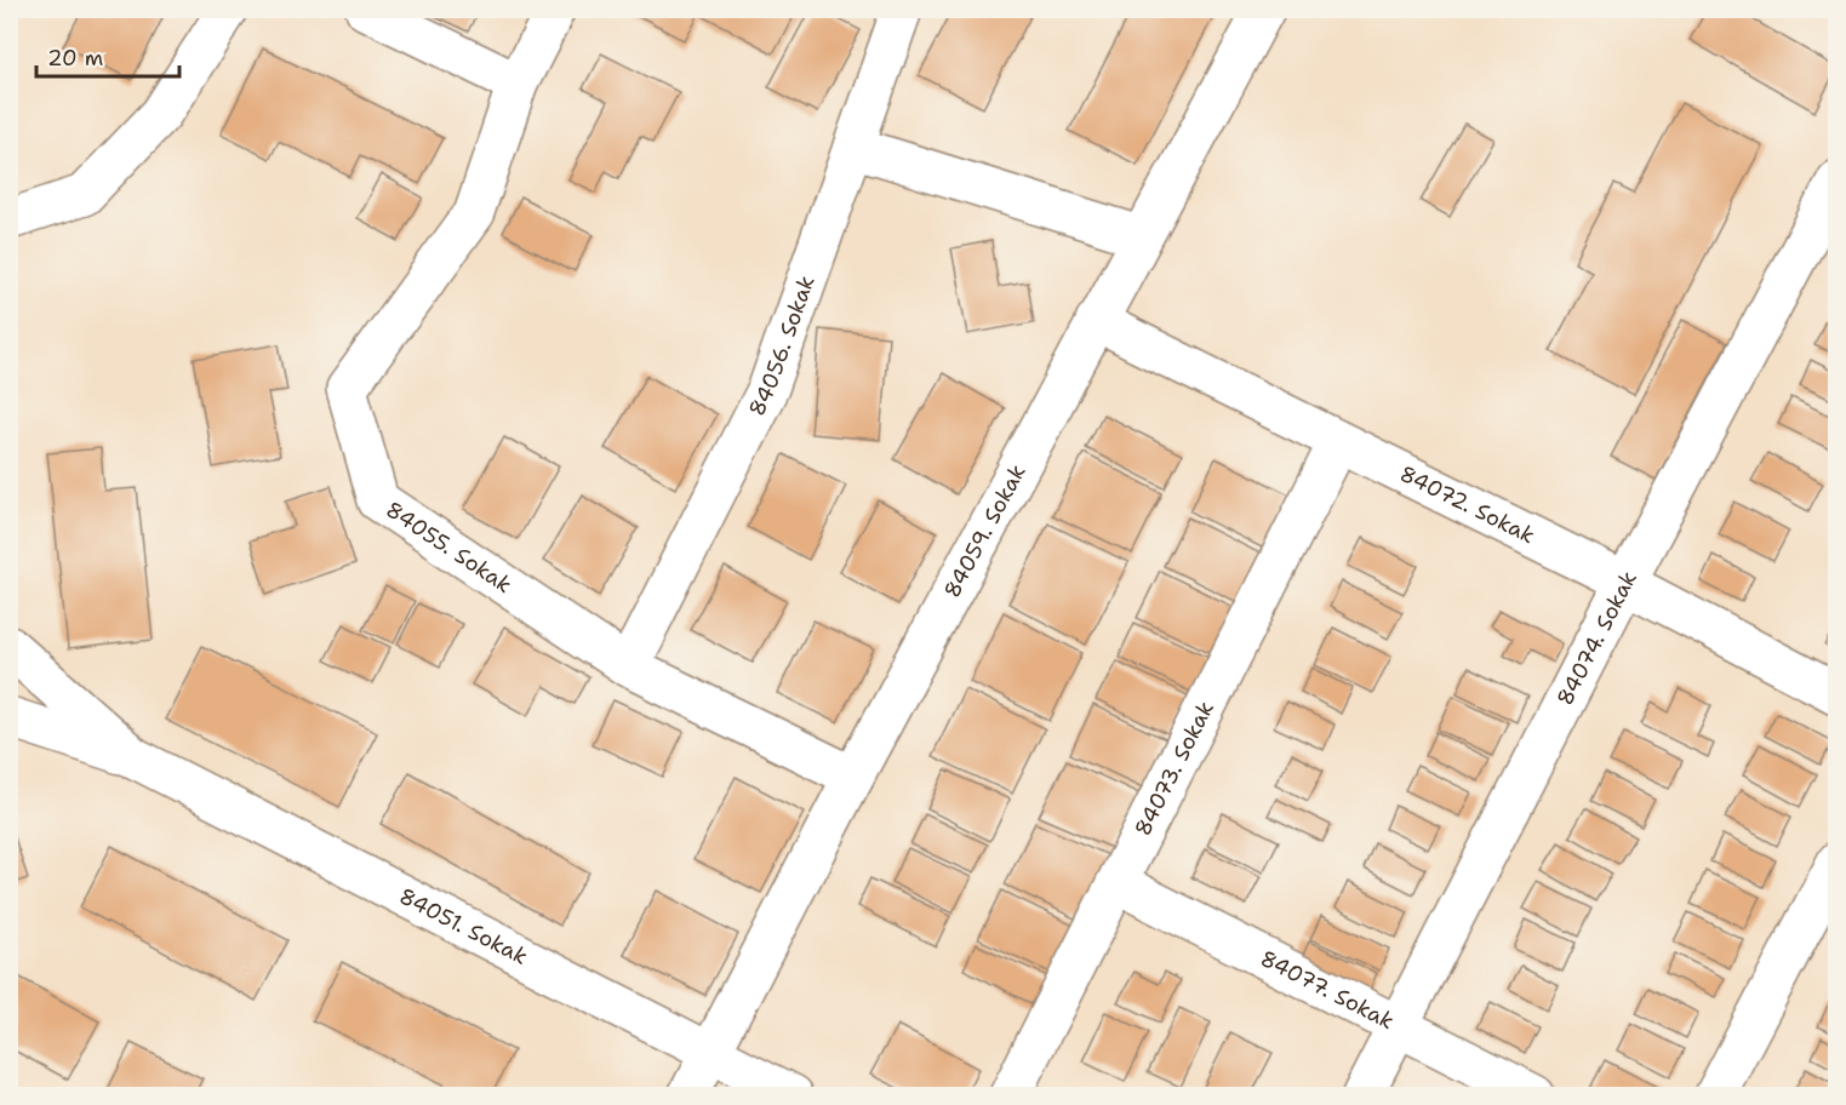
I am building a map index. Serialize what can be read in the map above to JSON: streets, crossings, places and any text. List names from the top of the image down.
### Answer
{
  "streets": {
    "street": [
      "84056. Sokak",
      "84072. Sokak",
      "84059. Sokak",
      "84055. Sokak",
      "84074. Sokak",
      "84073. Sokak",
      "84051. Sokak",
      "84077. Sokak"
    ]
  },
  "crossings": [
    ["84056. Sokak", "84055. Sokak"],
    ["84072. Sokak", "84059. Sokak"],
    ["84072. Sokak", "84074. Sokak"],
    ["84072. Sokak", "84073. Sokak"],
    ["84059. Sokak", "84055. Sokak"],
    ["84059. Sokak", "84051. Sokak"],
    ["84074. Sokak", "84077. Sokak"],
    ["84073. Sokak", "84077. Sokak"]
  ],
  "scale_bar": "20 m"
}
